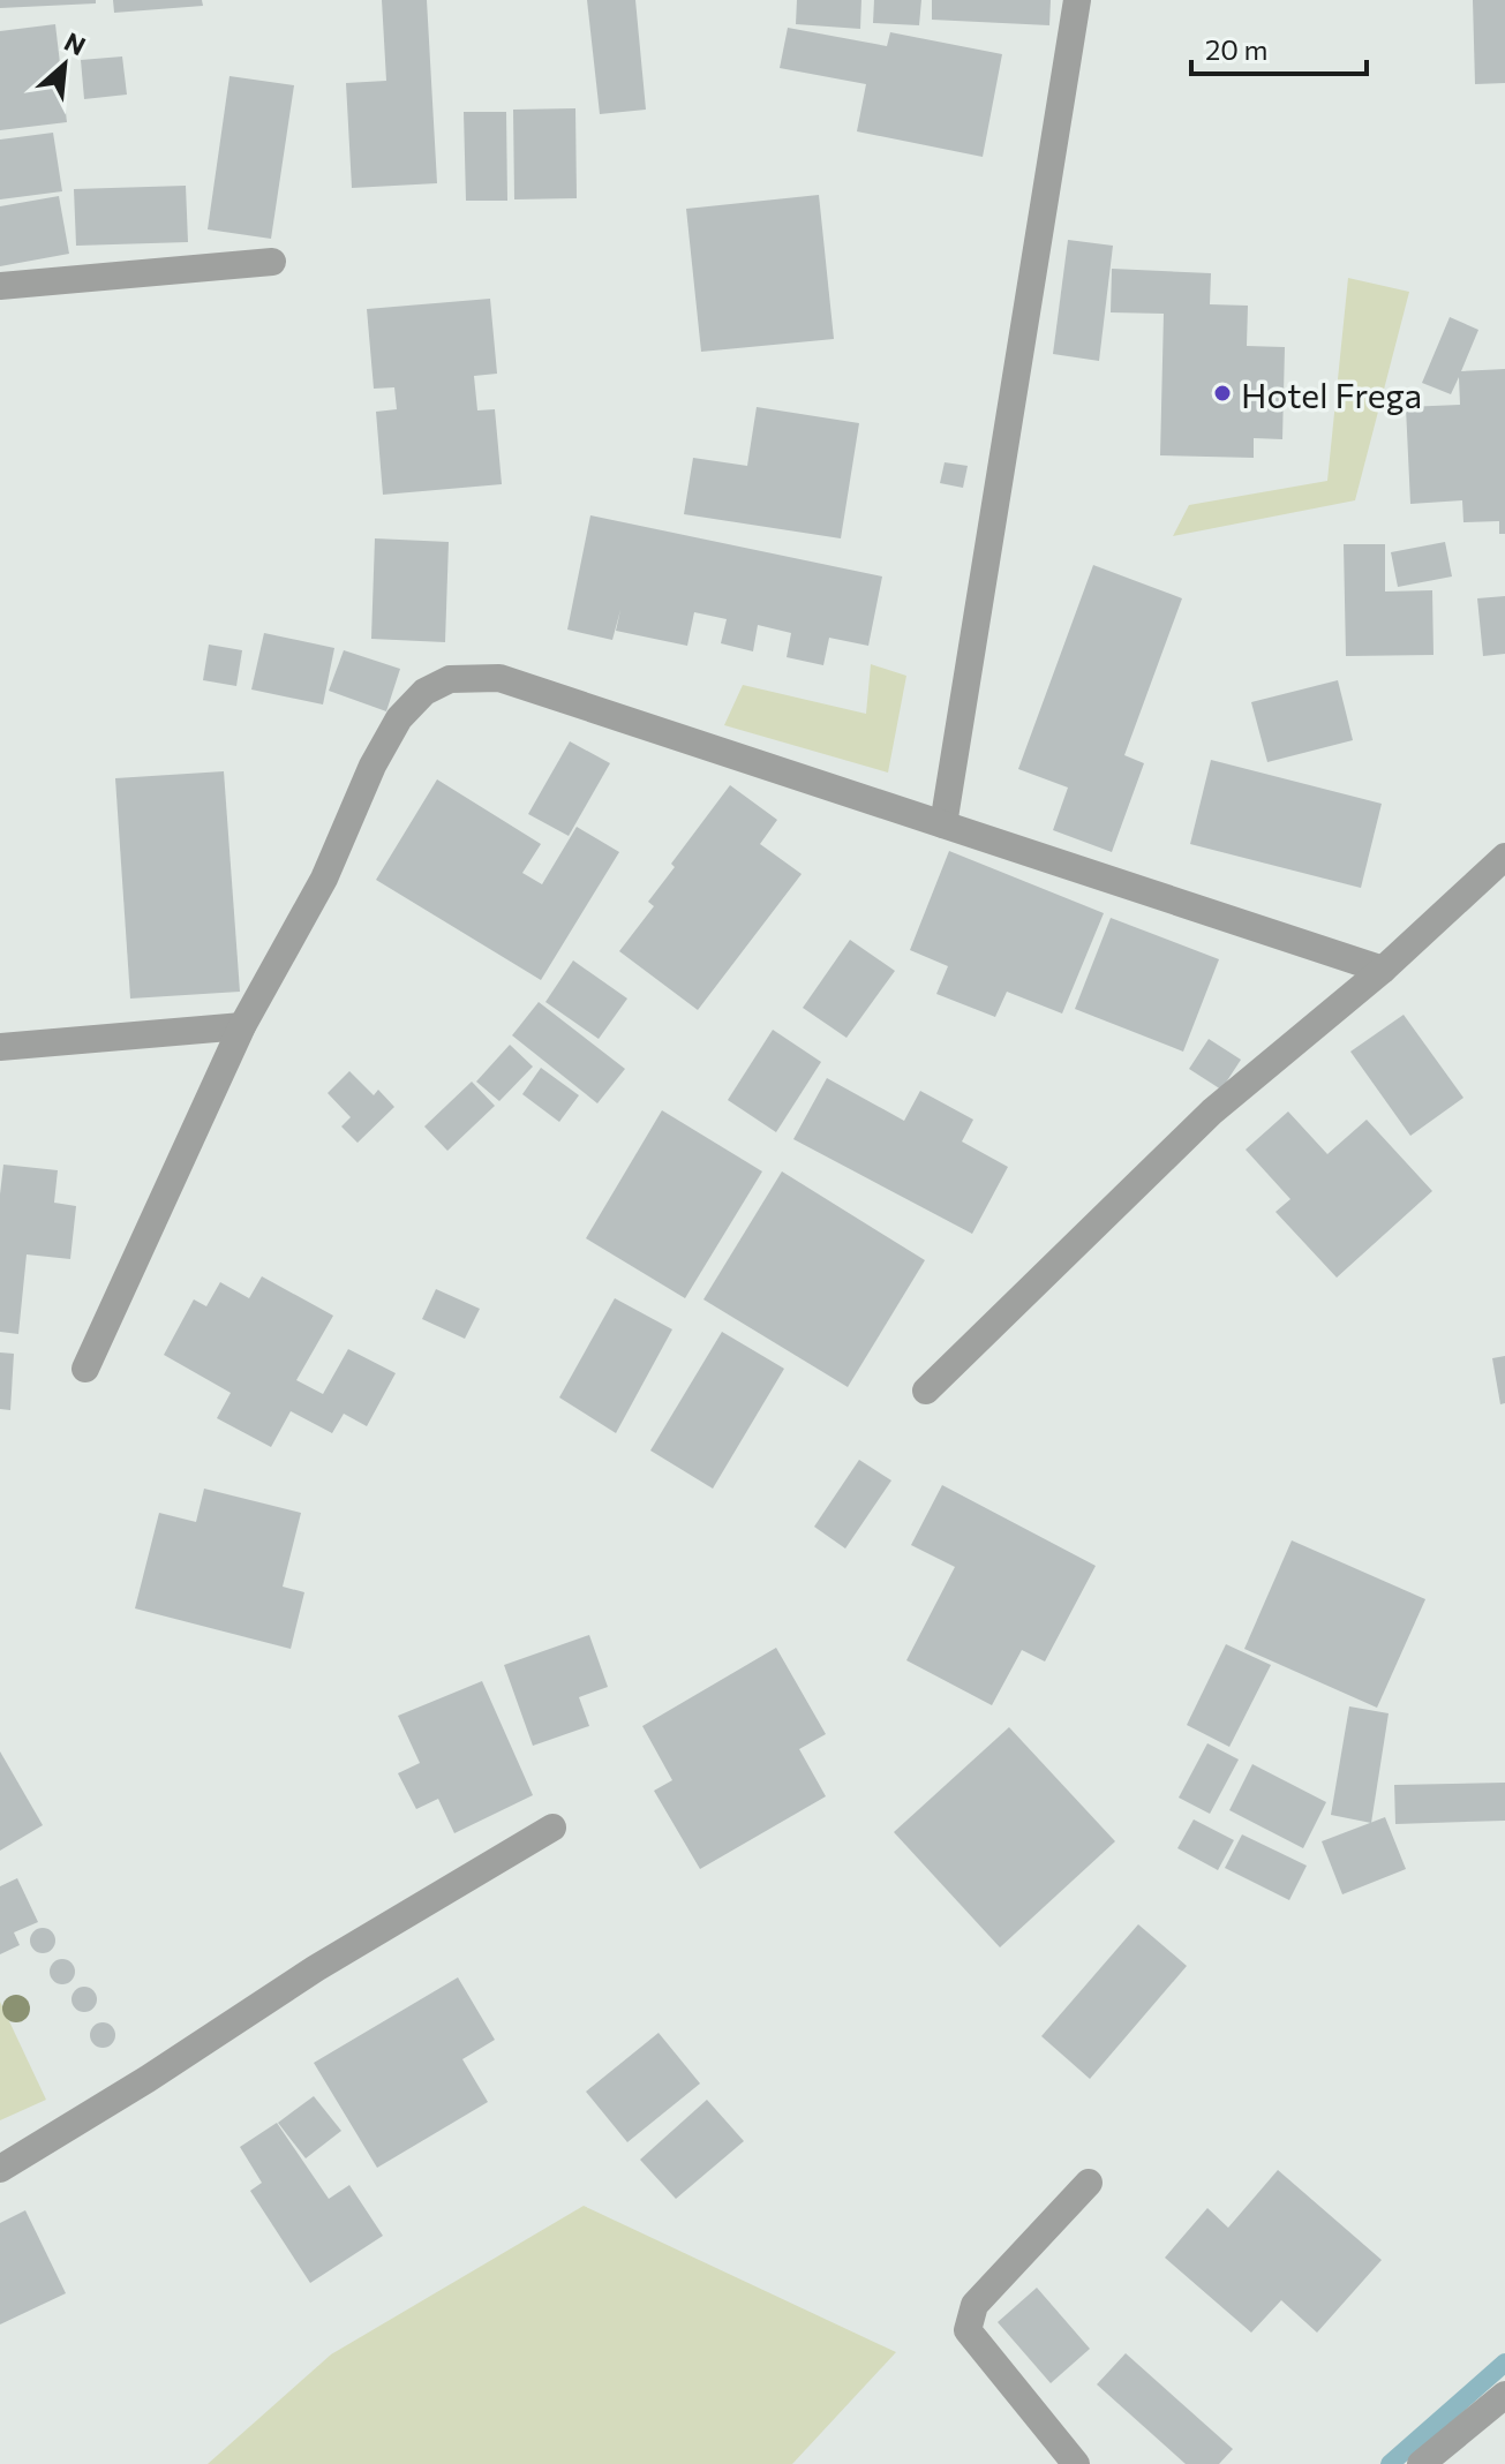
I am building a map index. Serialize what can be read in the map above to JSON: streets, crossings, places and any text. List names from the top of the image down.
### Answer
{
  "places": ["Hotel Frega"],
  "scale_bar": "20 m",
  "north": "top right"
}
